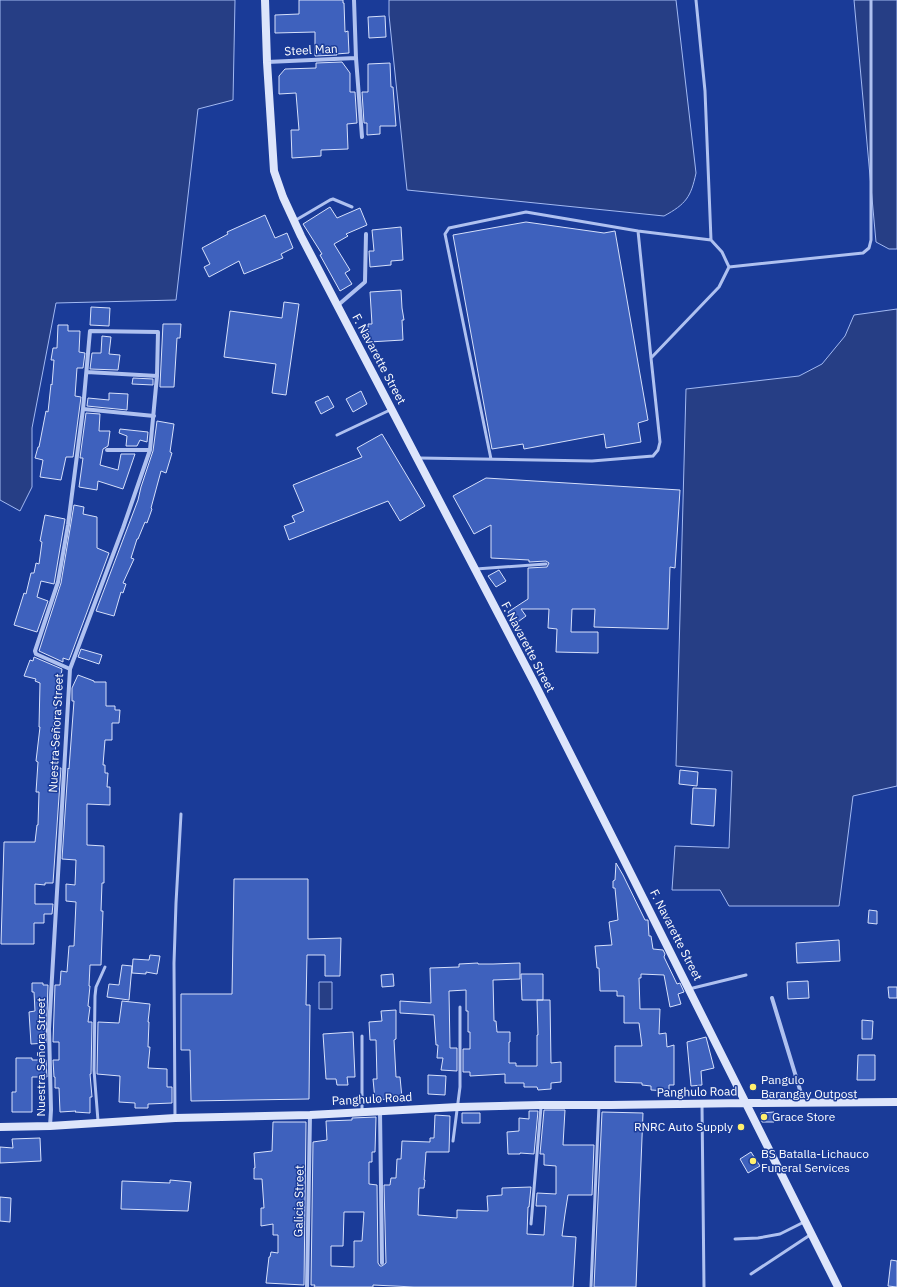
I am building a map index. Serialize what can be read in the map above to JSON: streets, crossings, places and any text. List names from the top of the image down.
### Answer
{
  "streets": {
    "main road": ["F. Navarette Street", "Panghulo Road"],
    "street": ["Steel Man", "Nuestra Señora Street", "Galicia Street"]
  },
  "crossings": [
    ["Steel Man", "F. Navarette Street"],
    ["F. Navarette Street", "Panghulo Road"],
    ["Nuestra Señora Street", "Panghulo Road"],
    ["Panghulo Road", "Galicia Street"]
  ],
  "places": [
    "Pangulo Barangay Outpost",
    "Grace Store",
    "RNRC Auto Supply",
    "BS Batalla-Lichauco Funeral Services"
  ]
}
